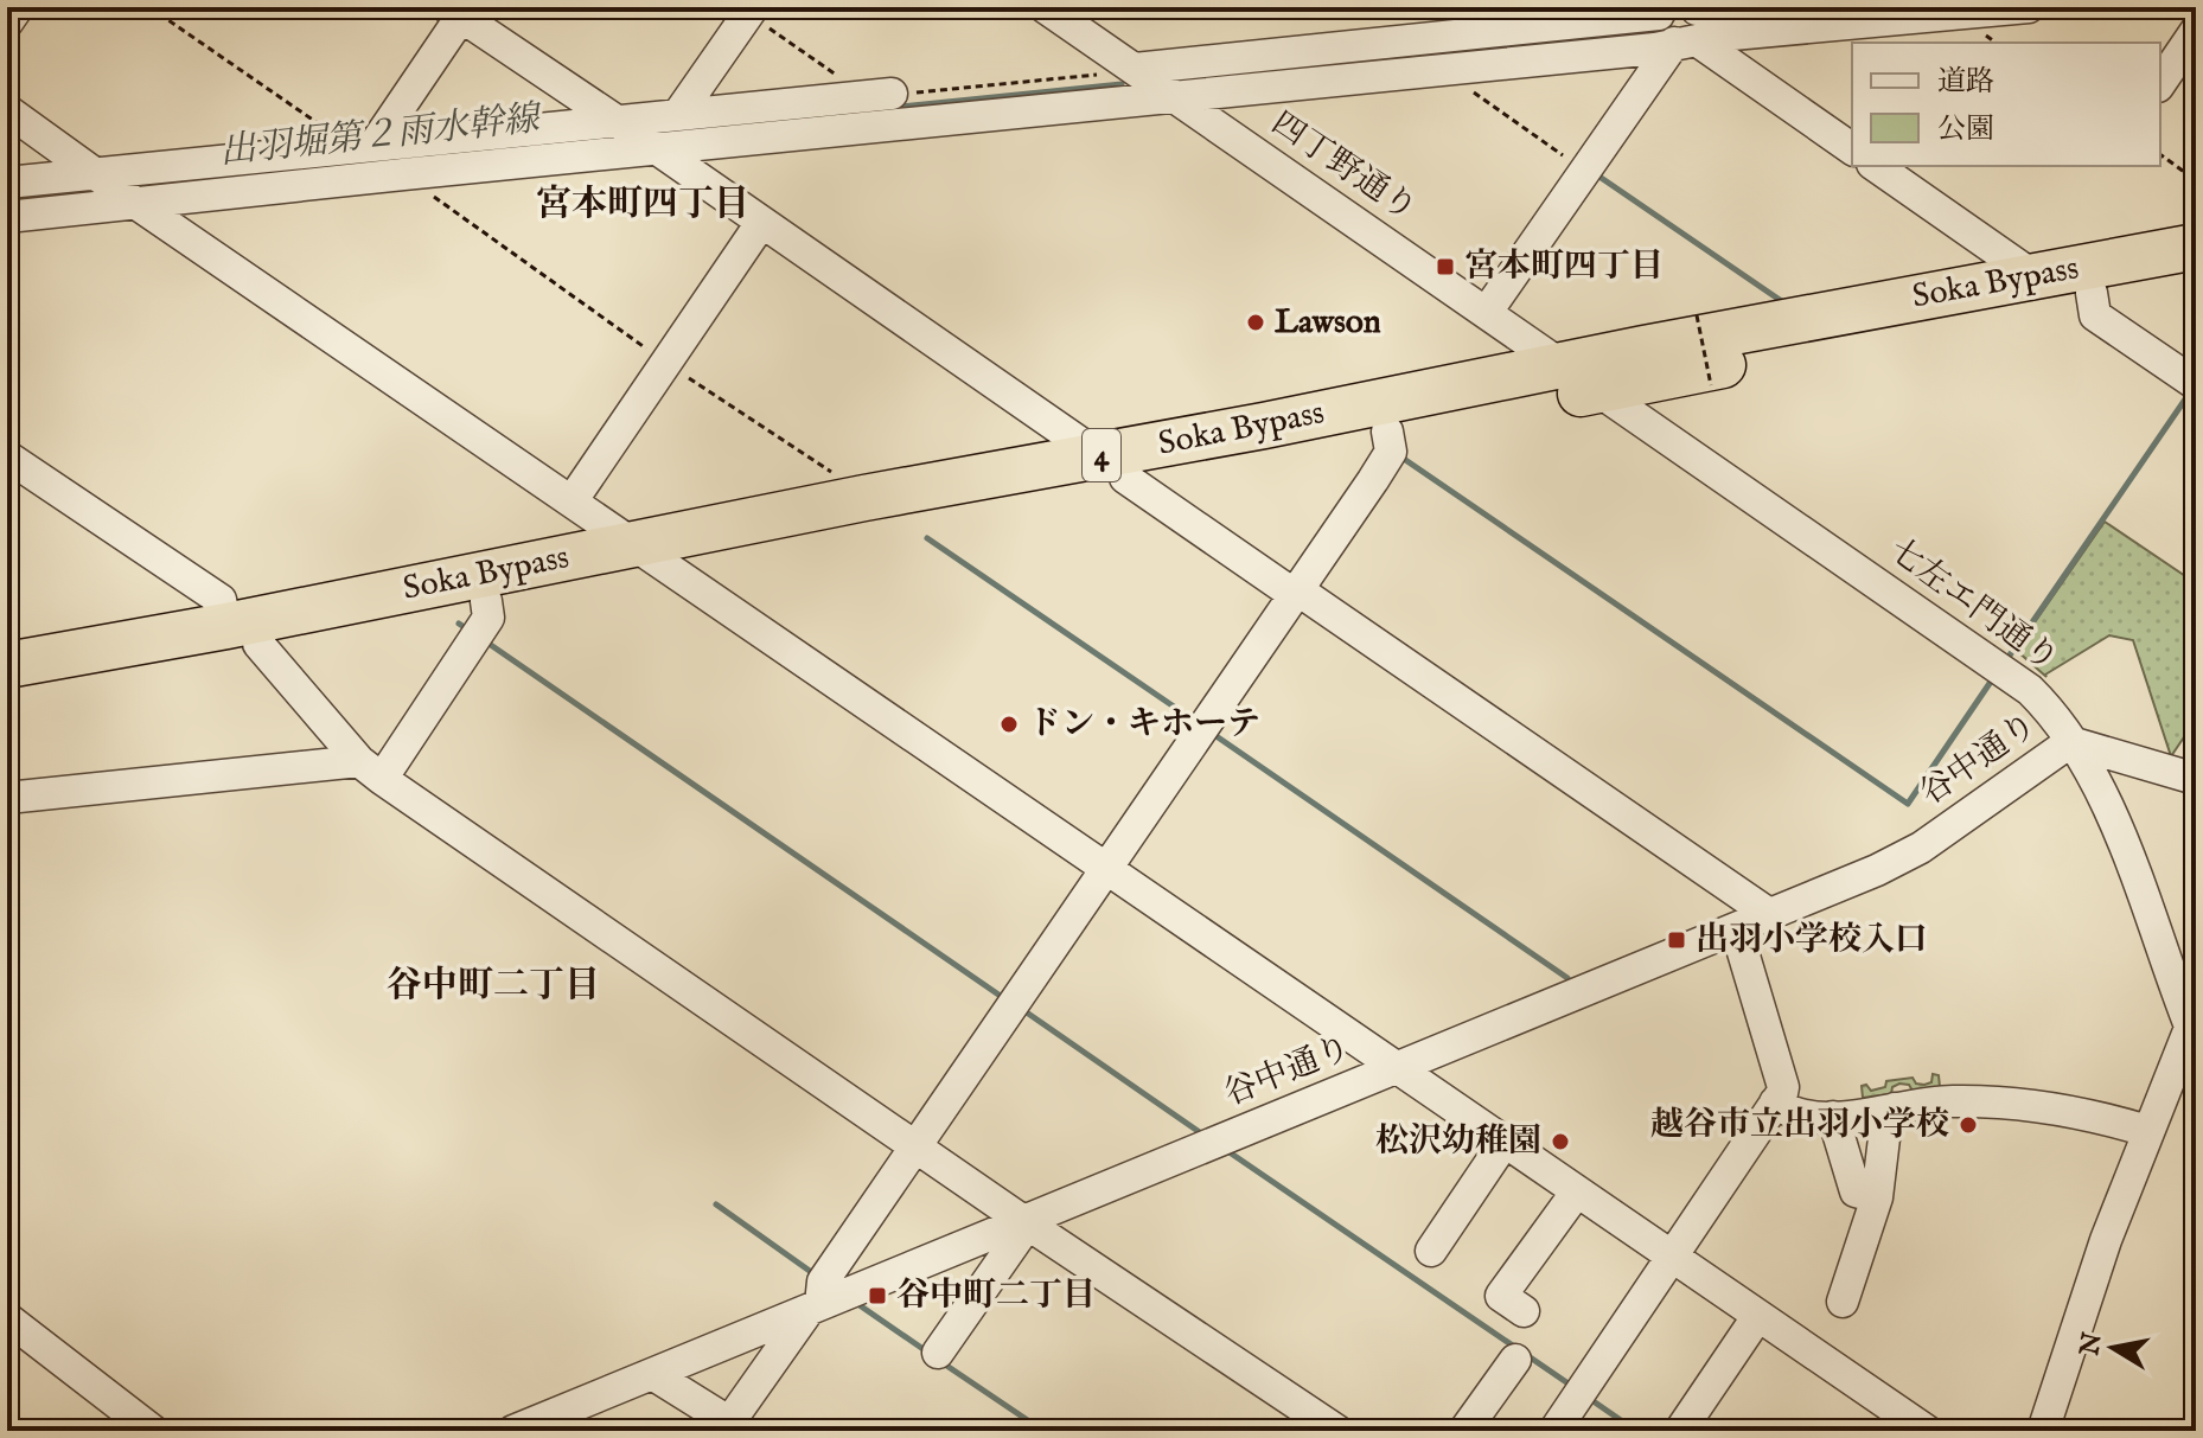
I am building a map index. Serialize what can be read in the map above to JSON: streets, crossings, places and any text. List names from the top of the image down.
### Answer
{
  "streets": {
    "highway": ["Soka Bypass", "4"],
    "street": ["四丁野通り", "七左エ門通り", "谷中通り"]
  },
  "crossings": [
    ["四丁野通り", "Soka Bypass"],
    ["四丁野通り", "七左エ門通り"],
    ["Soka Bypass", "七左エ門通り"],
    ["七左エ門通り", "谷中通り"]
  ],
  "districts": ["宮本町四丁目", "谷中町二丁目"],
  "water": ["出羽堀第２雨水幹線"],
  "places": {
    "transit": ["宮本町四丁目", "出羽小学校入口", "谷中町二丁目"],
    "other": [
      "Lawson",
      "ドン・キホーテ",
      "越谷市立出羽小学校",
      "松沢幼稚園"
    ]
  },
  "legend": ["道路", "公園"],
  "north": "left"
}
